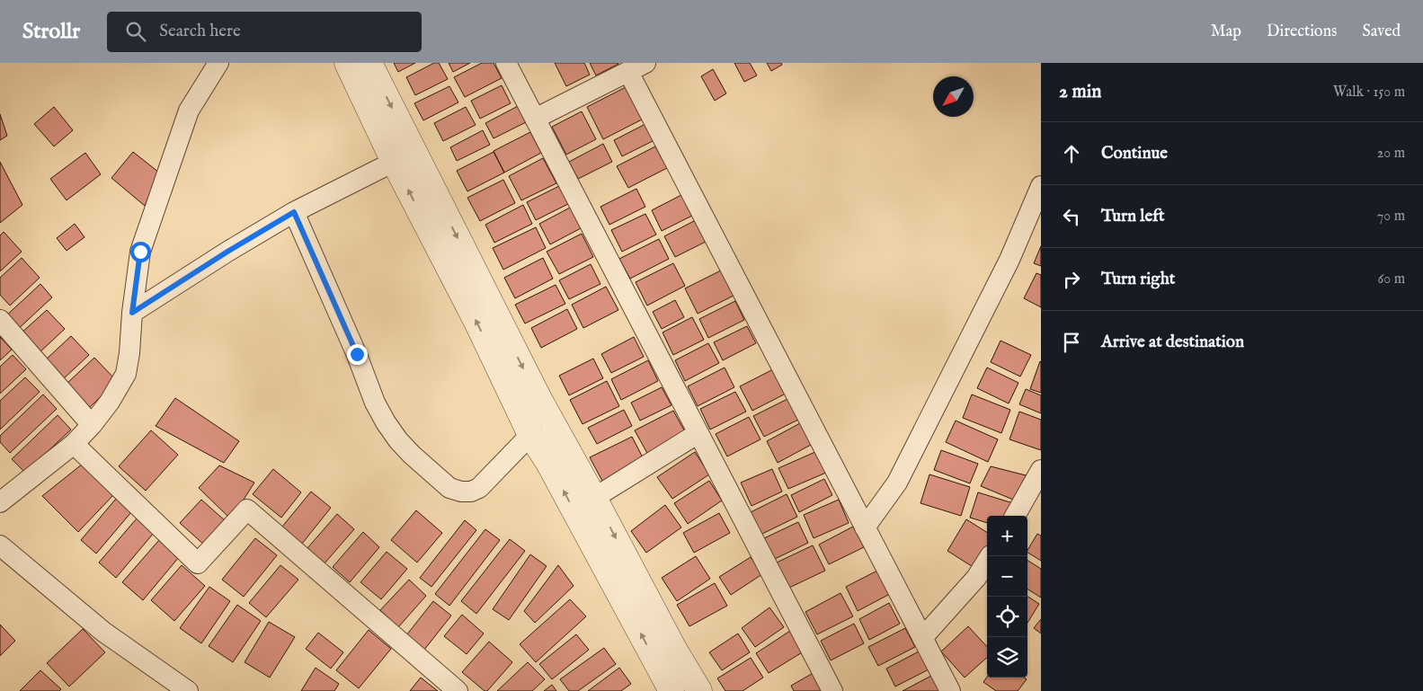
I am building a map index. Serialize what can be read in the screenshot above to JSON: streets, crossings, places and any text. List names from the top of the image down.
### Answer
{
  "north": "bottom left",
  "page": {
    "header": "Strollr",
    "search": "Search here",
    "nav": ["Map", "Directions", "Saved"],
    "heading": ["2 min", "Walk · 150 m"],
    "list": [
      ["Continue", "20 m"],
      ["Turn left", "70 m"],
      ["Turn right", "60 m"],
      "Arrive at destination"
    ],
    "map_buttons": ["+", "−"]
  }
}
